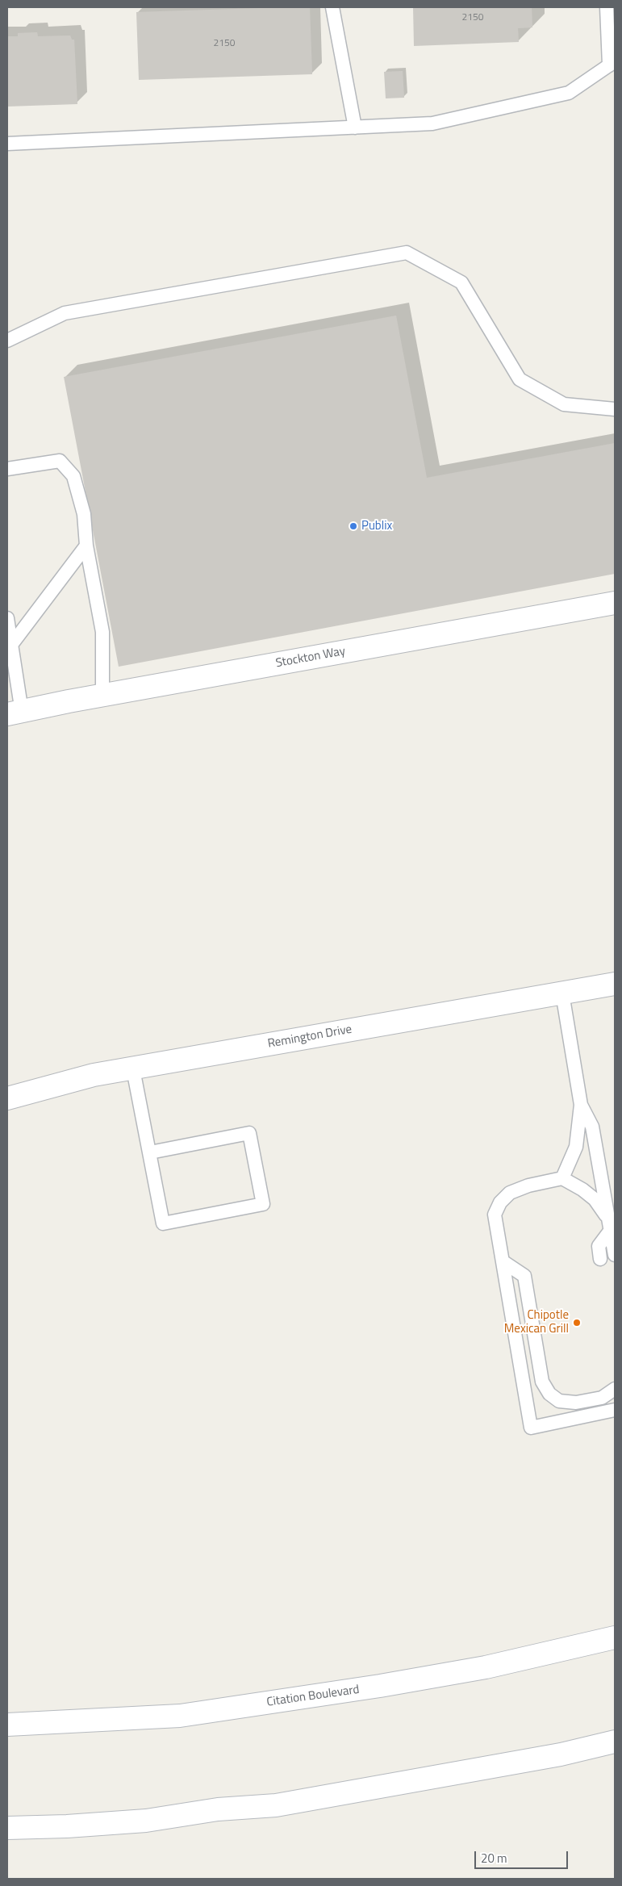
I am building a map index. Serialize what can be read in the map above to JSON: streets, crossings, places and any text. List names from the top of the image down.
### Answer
{
  "streets": {
    "street": ["Stockton Way", "Remington Drive", "Citation Boulevard"]
  },
  "places": ["Publix", "Chipotle Mexican Grill"],
  "house_numbers": ["2150", "2150"],
  "scale_bar": "20 m"
}
